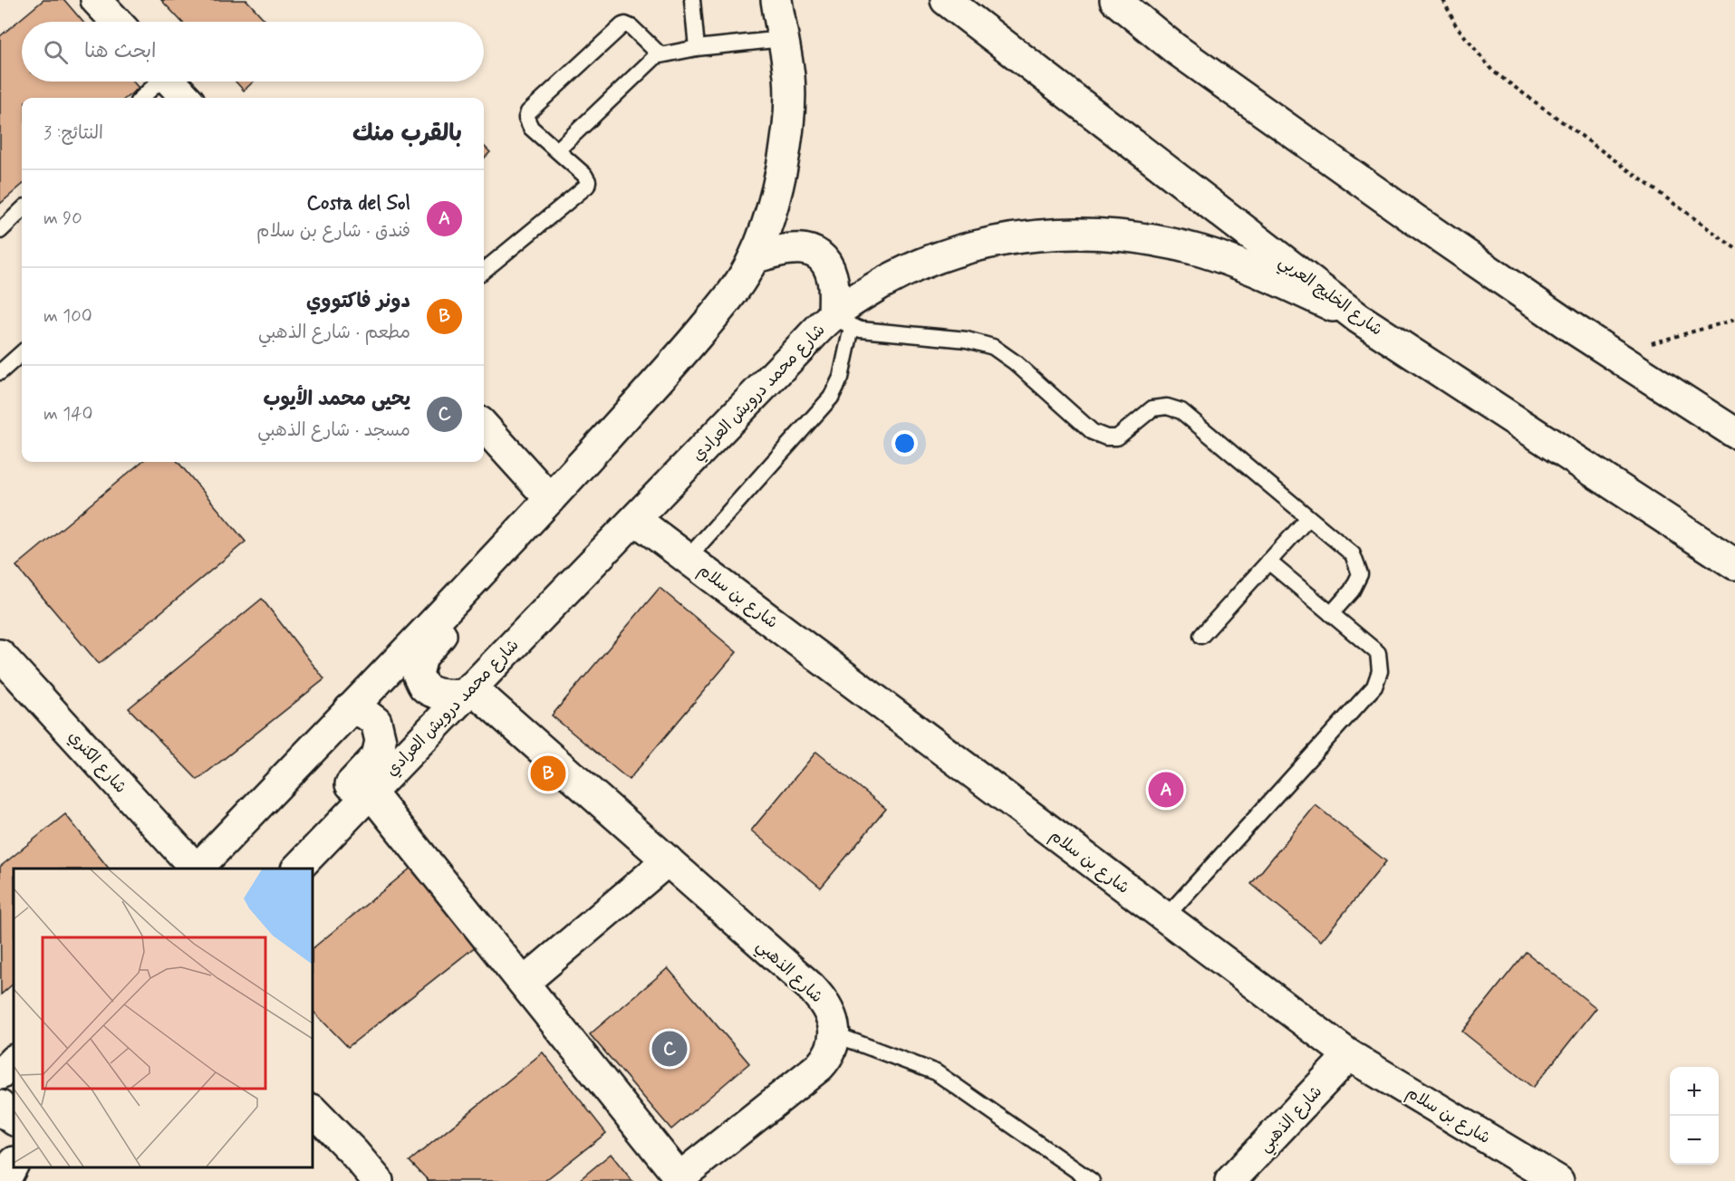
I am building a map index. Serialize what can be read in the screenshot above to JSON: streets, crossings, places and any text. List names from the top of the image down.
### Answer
{
  "streets": {
    "street": [
      "شارع الخليج العربي",
      "شارع محمد درويش العرادي",
      "شارع بن سلام",
      "شارع الكنري",
      "شارع الذهبي"
    ]
  },
  "crossings": [
    ["شارع الخليج العربي", "شارع محمد درويش العرادي"],
    ["شارع محمد درويش العرادي", "شارع بن سلام"],
    ["شارع محمد درويش العرادي", "شارع الذهبي"],
    ["شارع بن سلام", "شارع الذهبي"]
  ],
  "page": {
    "search": "ابحث هنا",
    "heading": ["بالقرب منك", "النتائج: 3"],
    "list": [
      {
        "mark": "A",
        "name": "Costa del Sol",
        "note": "فندق · شارع بن سلام",
        "value": "90 m"
      },
      {
        "mark": "B",
        "name": "دونر فاكتووي",
        "note": "مطعم · شارع الذهبي",
        "value": "100 m"
      },
      {
        "mark": "C",
        "name": "يحيى محمد الأيوب",
        "note": "مسجد · شارع الذهبي",
        "value": "140 m"
      }
    ],
    "pins": ["B", "A", "C"],
    "map_buttons": ["+", "−"]
  }
}
